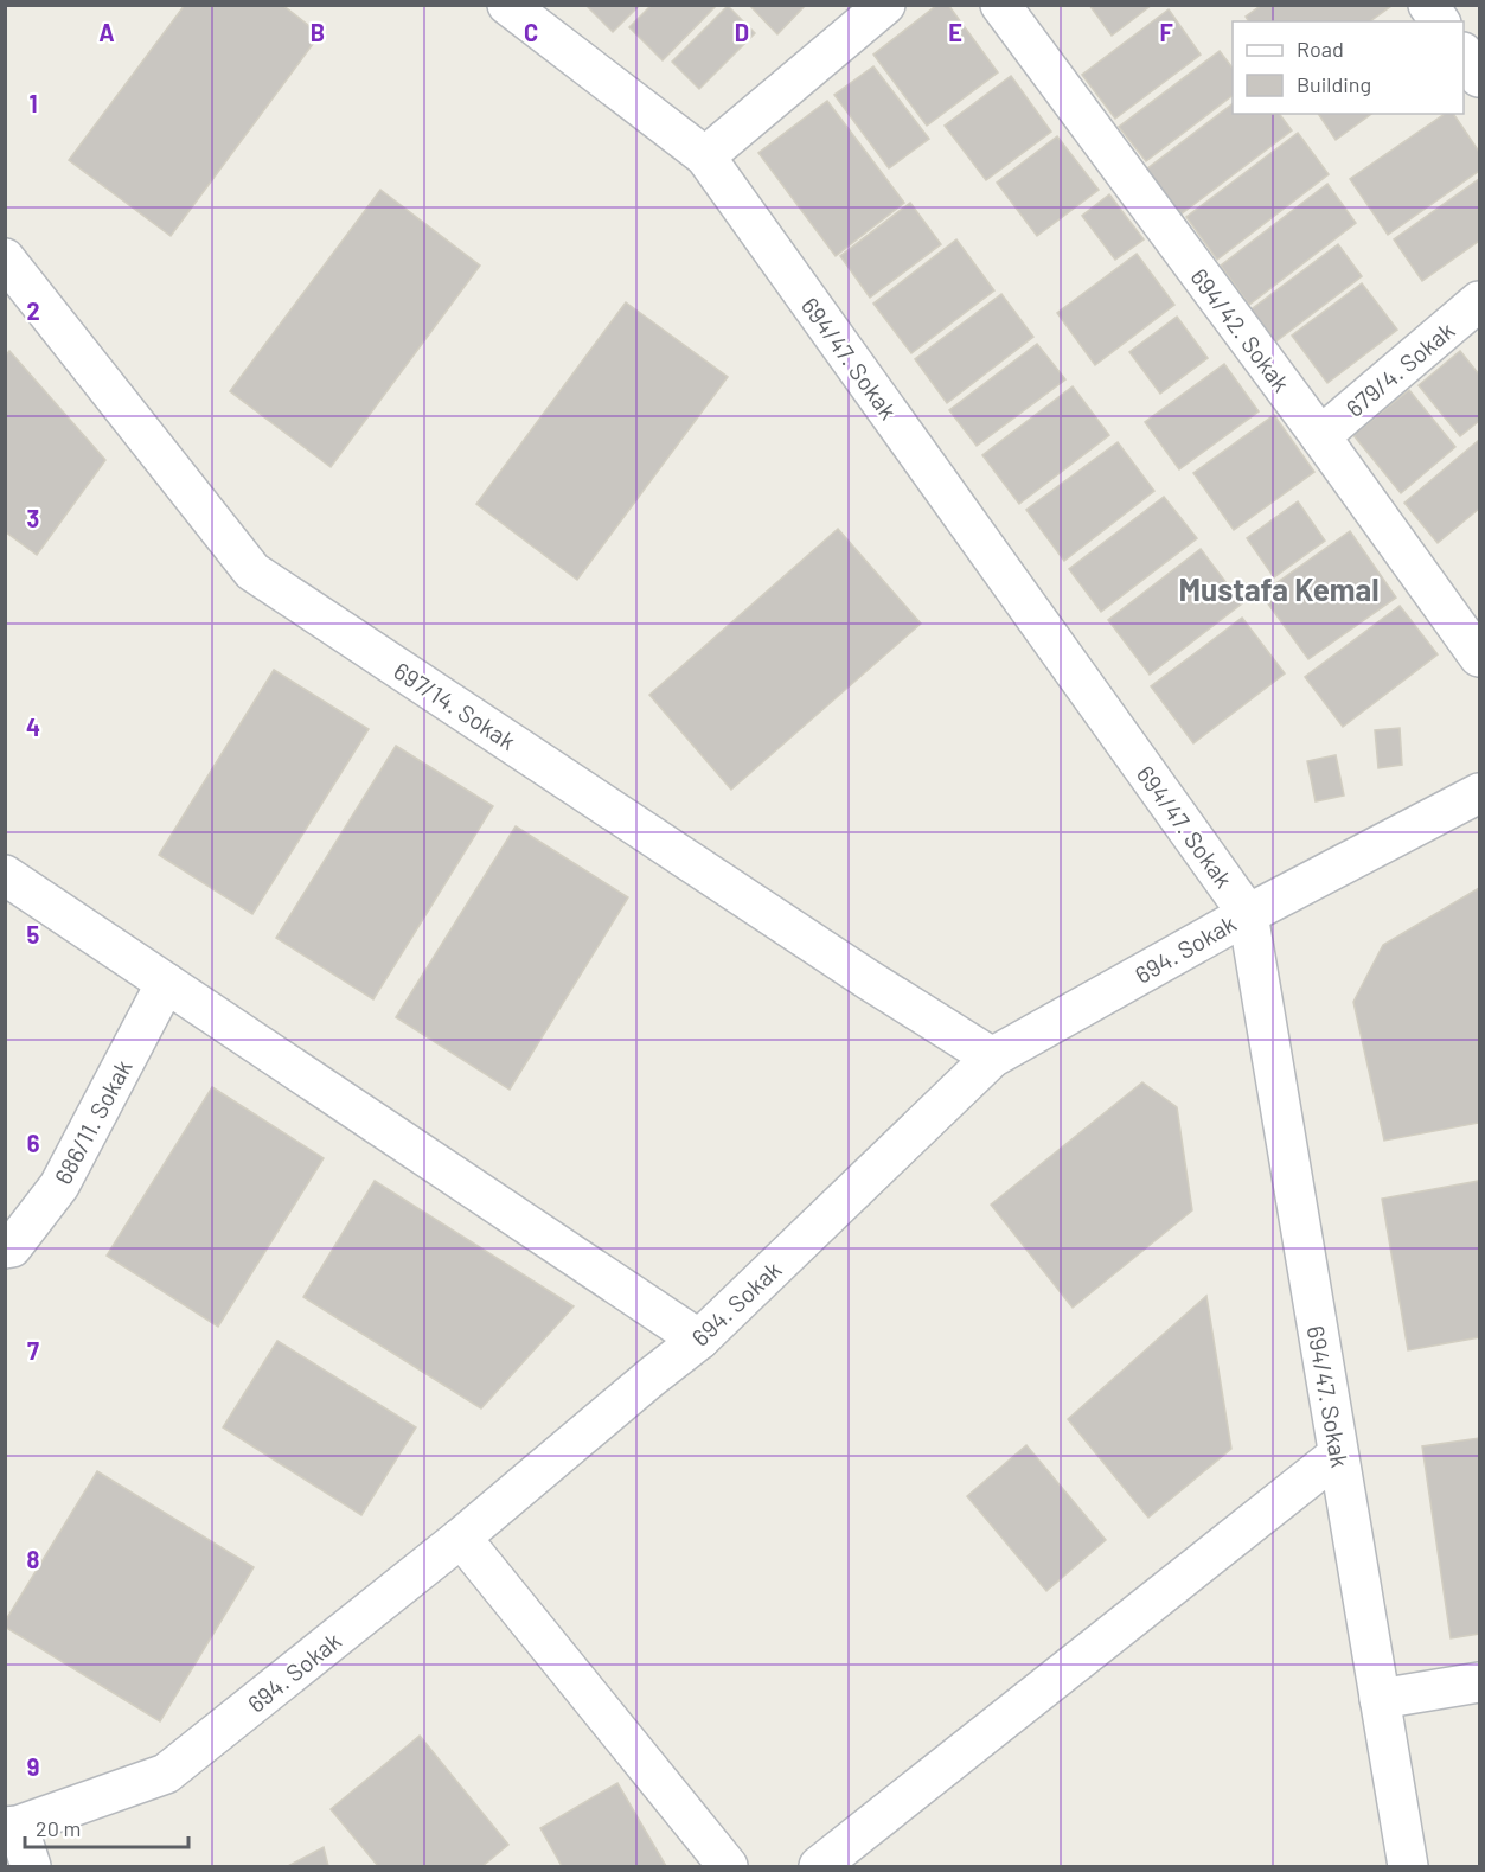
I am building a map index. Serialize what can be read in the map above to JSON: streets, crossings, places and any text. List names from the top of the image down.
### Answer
{
  "streets": {
    "street": [
      "694/42. Sokak",
      "694/47. Sokak",
      "679/4. Sokak",
      "697/14. Sokak",
      "694. Sokak",
      "686/11. Sokak"
    ]
  },
  "crossings": [
    ["694/42. Sokak", "679/4. Sokak"],
    ["694/47. Sokak", "694. Sokak"],
    ["697/14. Sokak", "694. Sokak"]
  ],
  "districts": ["Mustafa Kemal"],
  "legend": ["Road", "Building"],
  "scale_bar": "20 m",
  "grid": {
    "columns": [
      "A",
      "B",
      "C",
      "D",
      "E",
      "F"
    ],
    "rows": [
      "1",
      "2",
      "3",
      "4",
      "5",
      "6",
      "7",
      "8",
      "9"
    ]
  }
}
